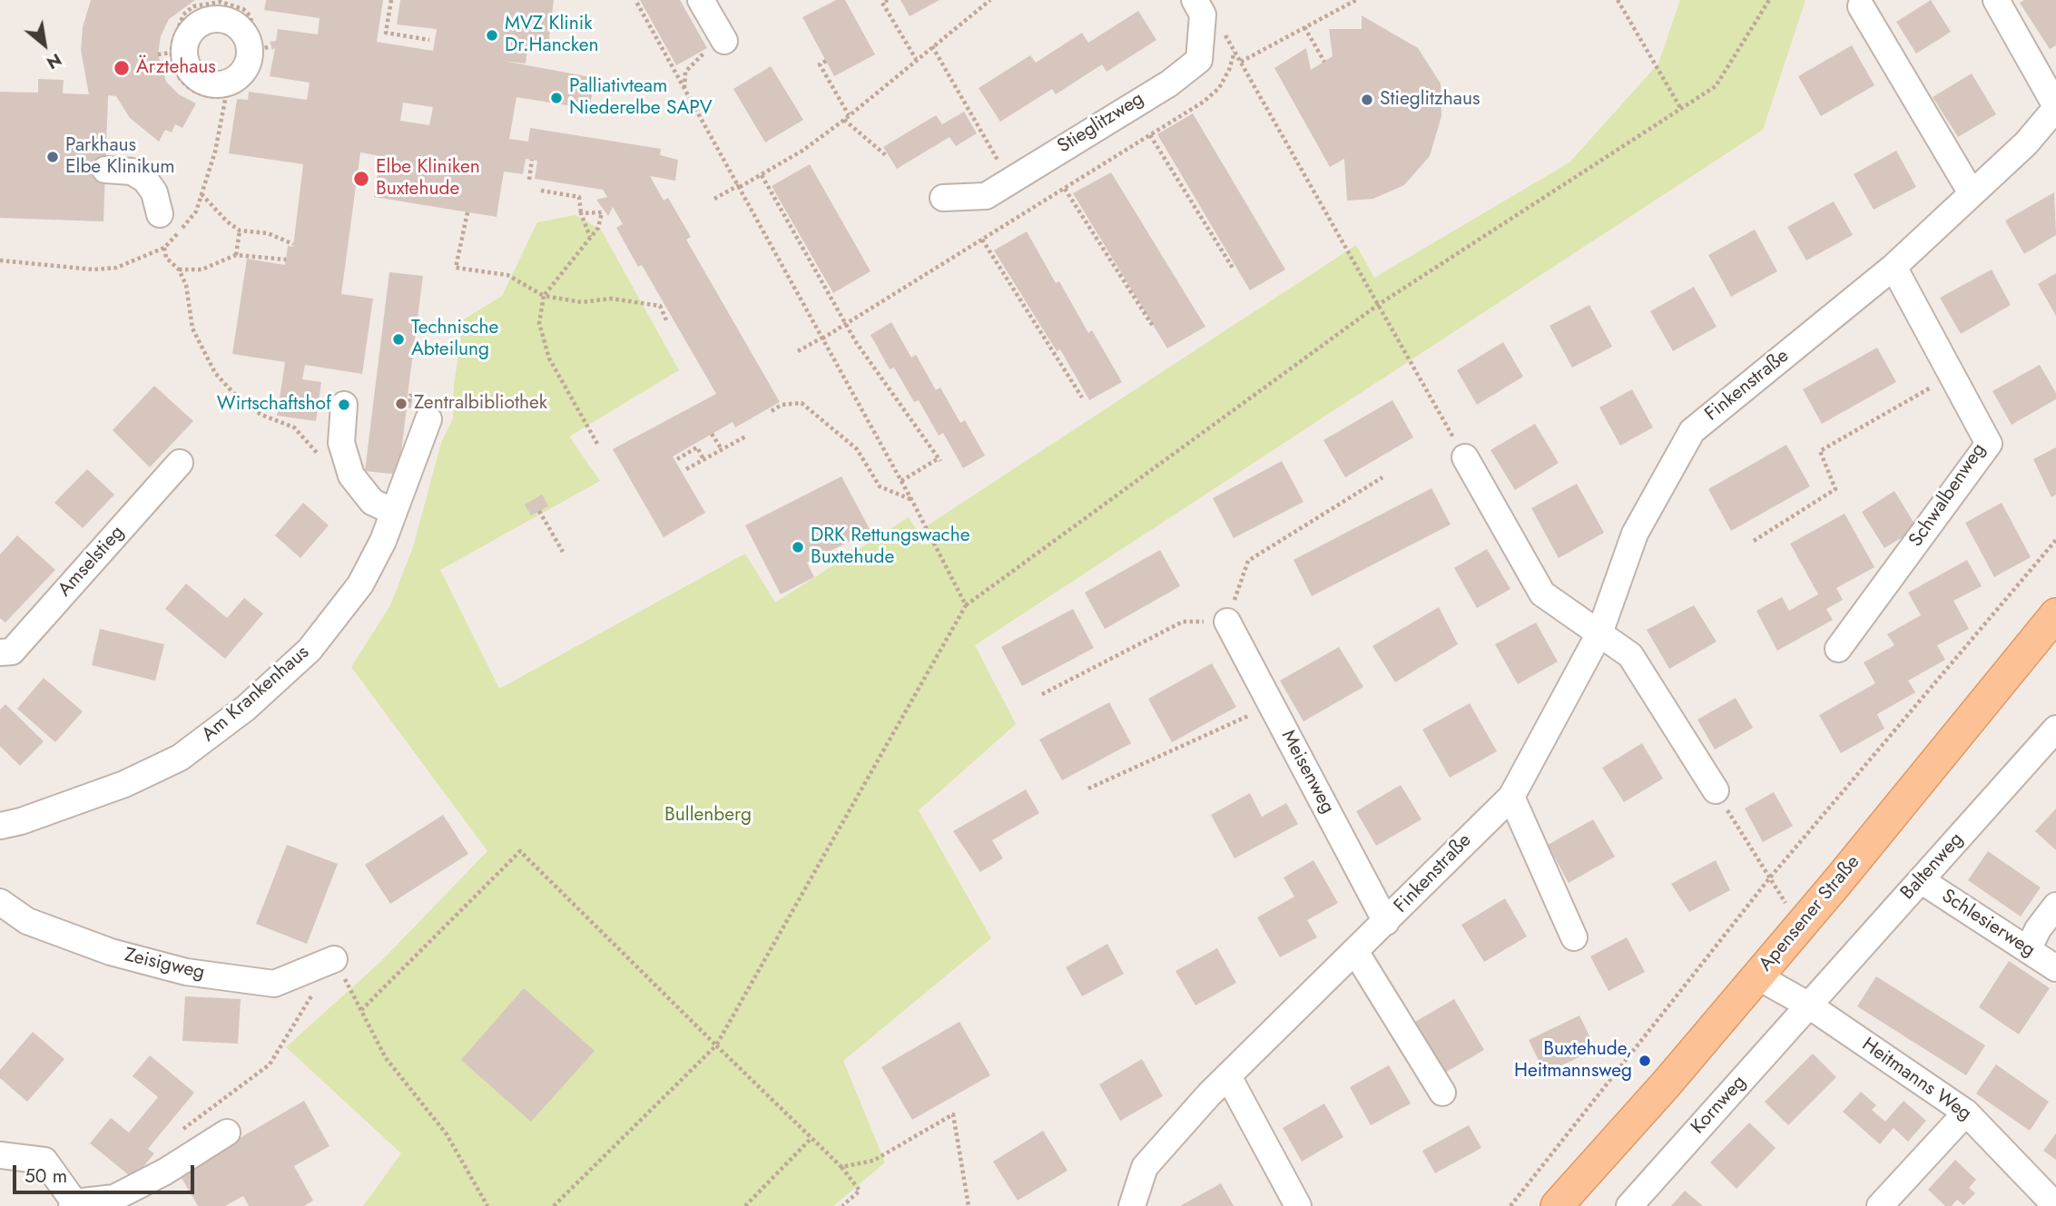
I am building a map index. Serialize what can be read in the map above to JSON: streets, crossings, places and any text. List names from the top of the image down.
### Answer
{
  "streets": {
    "main road": ["Apensener Straße"],
    "street": [
      "Stieglitzweg",
      "Finkenstraße",
      "Schwalbenweg",
      "Amselstieg",
      "Am Krankenhaus",
      "Meisenweg",
      "Baltenweg",
      "Schlesierweg",
      "Zeisigweg",
      "Heitmanns Weg",
      "Kornweg"
    ]
  },
  "crossings": [
    ["Finkenstraße", "Schwalbenweg"],
    ["Finkenstraße", "Meisenweg"],
    ["Baltenweg", "Schlesierweg"],
    ["Baltenweg", "Heitmanns Weg"],
    ["Baltenweg", "Kornweg"],
    ["Apensener Straße", "Heitmanns Weg"],
    ["Heitmanns Weg", "Kornweg"]
  ],
  "parks": ["Bullenberg"],
  "places": [
    "MVZ Klinik Dr.Hancken",
    "Ärztehaus",
    "Palliativteam Niederelbe SAPV",
    "Stieglitzhaus",
    "Parkhaus Elbe Klinikum",
    "Elbe Kliniken Buxtehude",
    "Technische Abteilung",
    "Zentralbibliothek",
    "Wirtschaftshof",
    "DRK Rettungswache Buxtehude",
    "Buxtehude, Heitmannsweg"
  ],
  "scale_bar": "50 m",
  "north": "bottom right"
}
